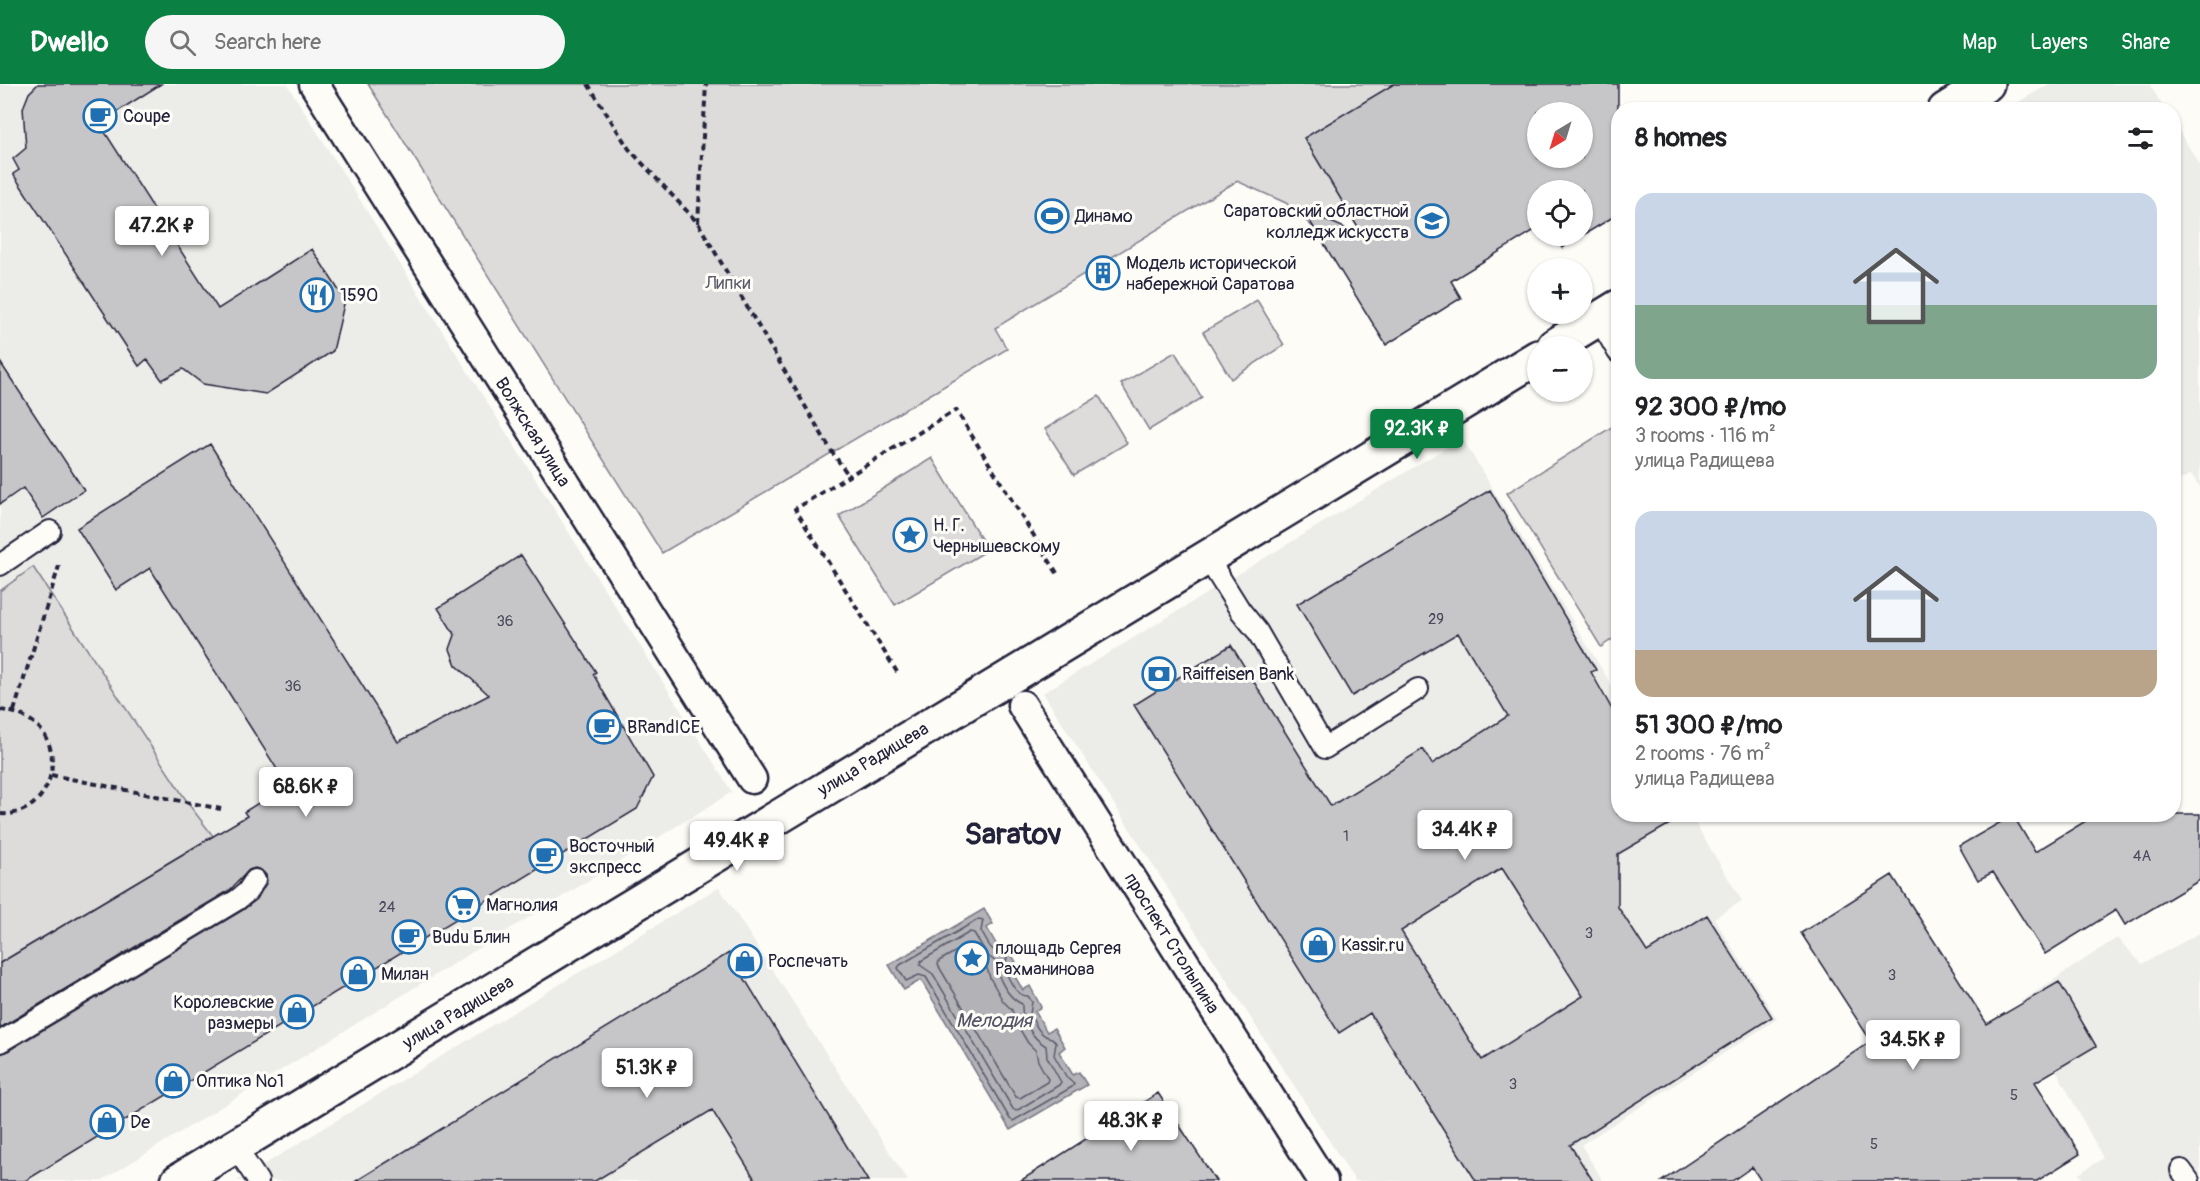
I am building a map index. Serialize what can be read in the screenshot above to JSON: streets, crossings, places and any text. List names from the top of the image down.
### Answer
{
  "streets": {
    "street": ["Волжская улица", "улица Радищева", "проспект Столыпина"]
  },
  "districts": ["Saratov"],
  "water": ["Мелодия"],
  "parks": ["Липки"],
  "places": {
    "cafe": [
      "Coupe",
      "BRandICE",
      "Восточный экспресс",
      "Budu Блин"
    ],
    "sports": ["Динамо"],
    "school or university": ["Саратовский областной колледж искусств"],
    "building": ["Модель исторической набережной Саратова"],
    "restaurant": ["1590"],
    "place": ["Н. Г. Чернышевскому", "площадь Сергея Рахманинова"],
    "bank": ["Raiffeisen Bank"],
    "supermarket": ["Магнолия"],
    "shop": [
      "Kassir.ru",
      "Роспечать",
      "Милан",
      "Королевские размеры",
      "Оптика №1",
      "De"
    ]
  },
  "house_numbers": [
    "29",
    "36",
    "36",
    "1",
    "4А",
    "24",
    "3",
    "3",
    "3",
    "5",
    "5"
  ],
  "north": "bottom left",
  "page": {
    "header": "Dwello",
    "search": "Search here",
    "nav": ["Map", "Layers", "Share"],
    "map_buttons": ["+", "−"],
    "heading": "8 homes",
    "list": [
      {
        "name": "92 300 ₽/mo",
        "note": "3 rooms · 116 m² · улица Радищева"
      },
      {
        "name": "51 300 ₽/mo",
        "note": "2 rooms · 76 m² · улица Радищева"
      }
    ],
    "price": [
      "47.2K ₽",
      "92.3K ₽",
      "68.6K ₽",
      "34.4K ₽",
      "49.4K ₽",
      "34.5K ₽",
      "51.3K ₽",
      "48.3K ₽"
    ]
  }
}
